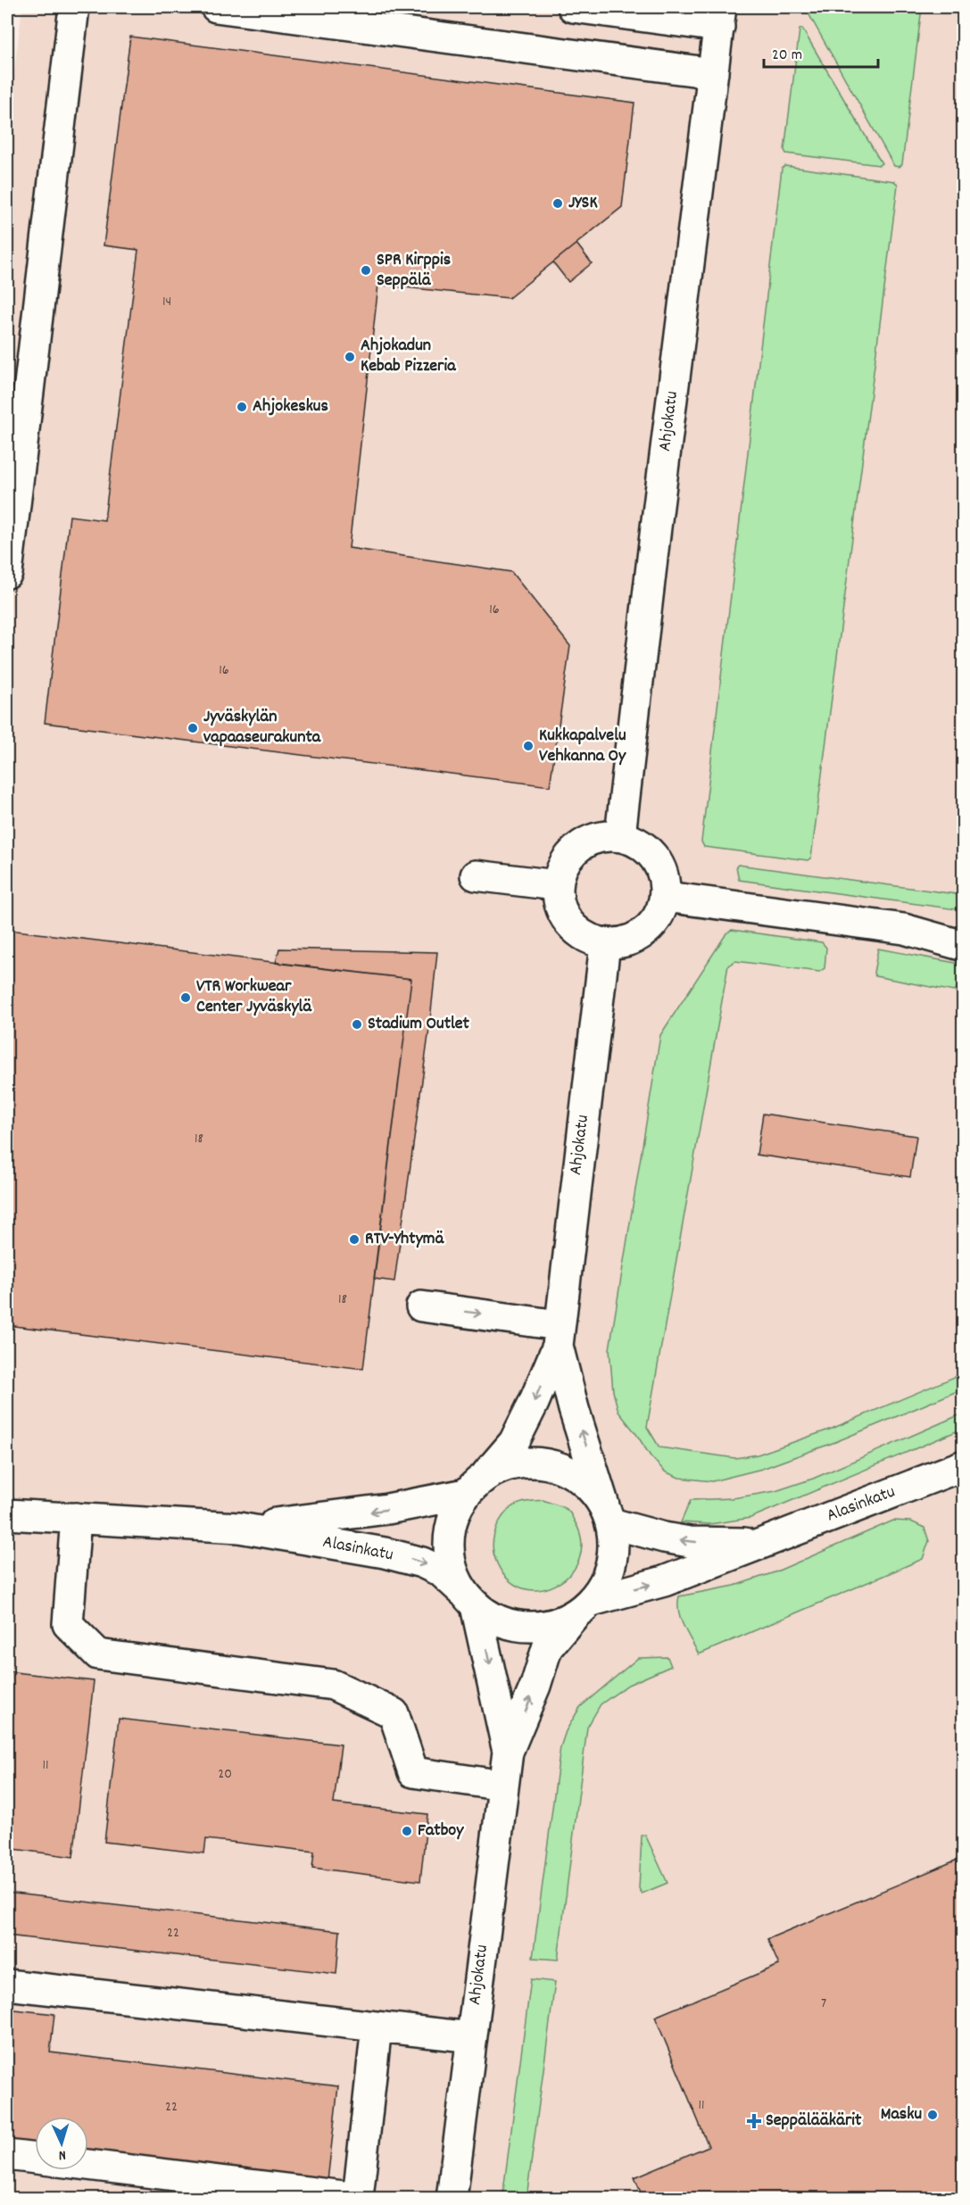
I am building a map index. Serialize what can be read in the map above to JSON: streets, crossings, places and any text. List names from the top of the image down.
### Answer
{
  "streets": {
    "street": ["Ahjokatu", "Alasinkatu"]
  },
  "crossings": [
    ["Ahjokatu", "Alasinkatu"]
  ],
  "places": {
    "other": [
      "JYSK",
      "SPR Kirppis Seppälä",
      "Ahjokadun Kebab Pizzeria",
      "Ahjokeskus",
      "Jyväskylän vapaaseurakunta",
      "Kukkapalvelu Vehkanna Oy",
      "VTR Workwear Center Jyväskylä",
      "Stadium Outlet",
      "RTV-Yhtymä",
      "Fatboy",
      "Masku"
    ],
    "health": ["Seppälääkärit"]
  },
  "house_numbers": [
    "14",
    "16",
    "16",
    "18",
    "18",
    "11",
    "20",
    "22",
    "7",
    "11",
    "22"
  ],
  "scale_bar": "20 m",
  "north": "bottom"
}
